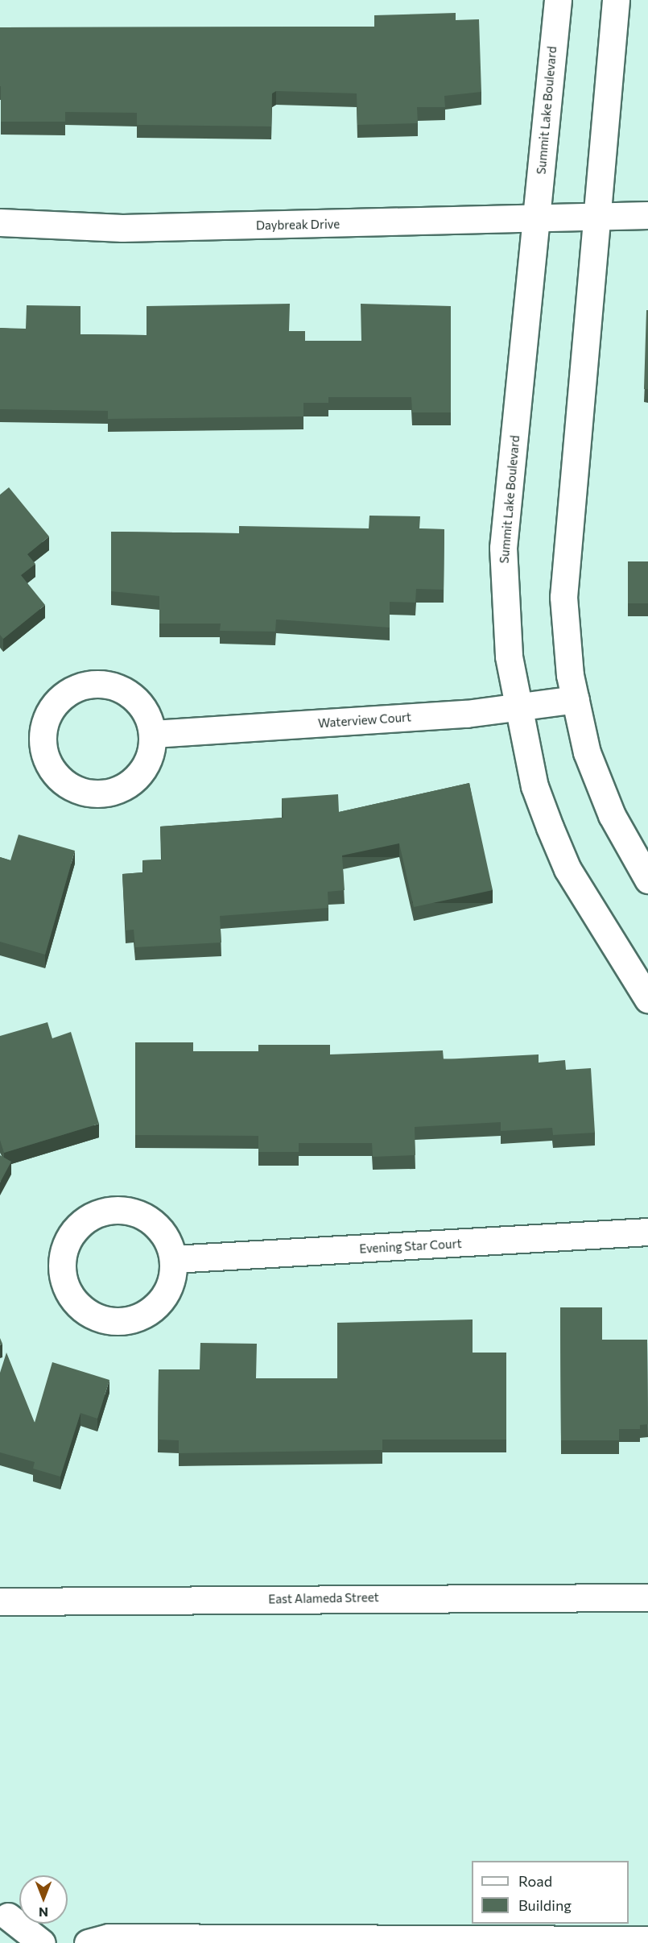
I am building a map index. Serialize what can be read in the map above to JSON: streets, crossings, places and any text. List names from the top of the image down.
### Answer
{
  "streets": {
    "street": [
      "Summit Lake Boulevard",
      "Daybreak Drive",
      "Waterview Court",
      "Evening Star Court",
      "East Alameda Street"
    ]
  },
  "crossings": [
    ["Summit Lake Boulevard", "Daybreak Drive"],
    ["Summit Lake Boulevard", "Waterview Court"]
  ],
  "legend": ["Road", "Building"],
  "north": "bottom"
}
